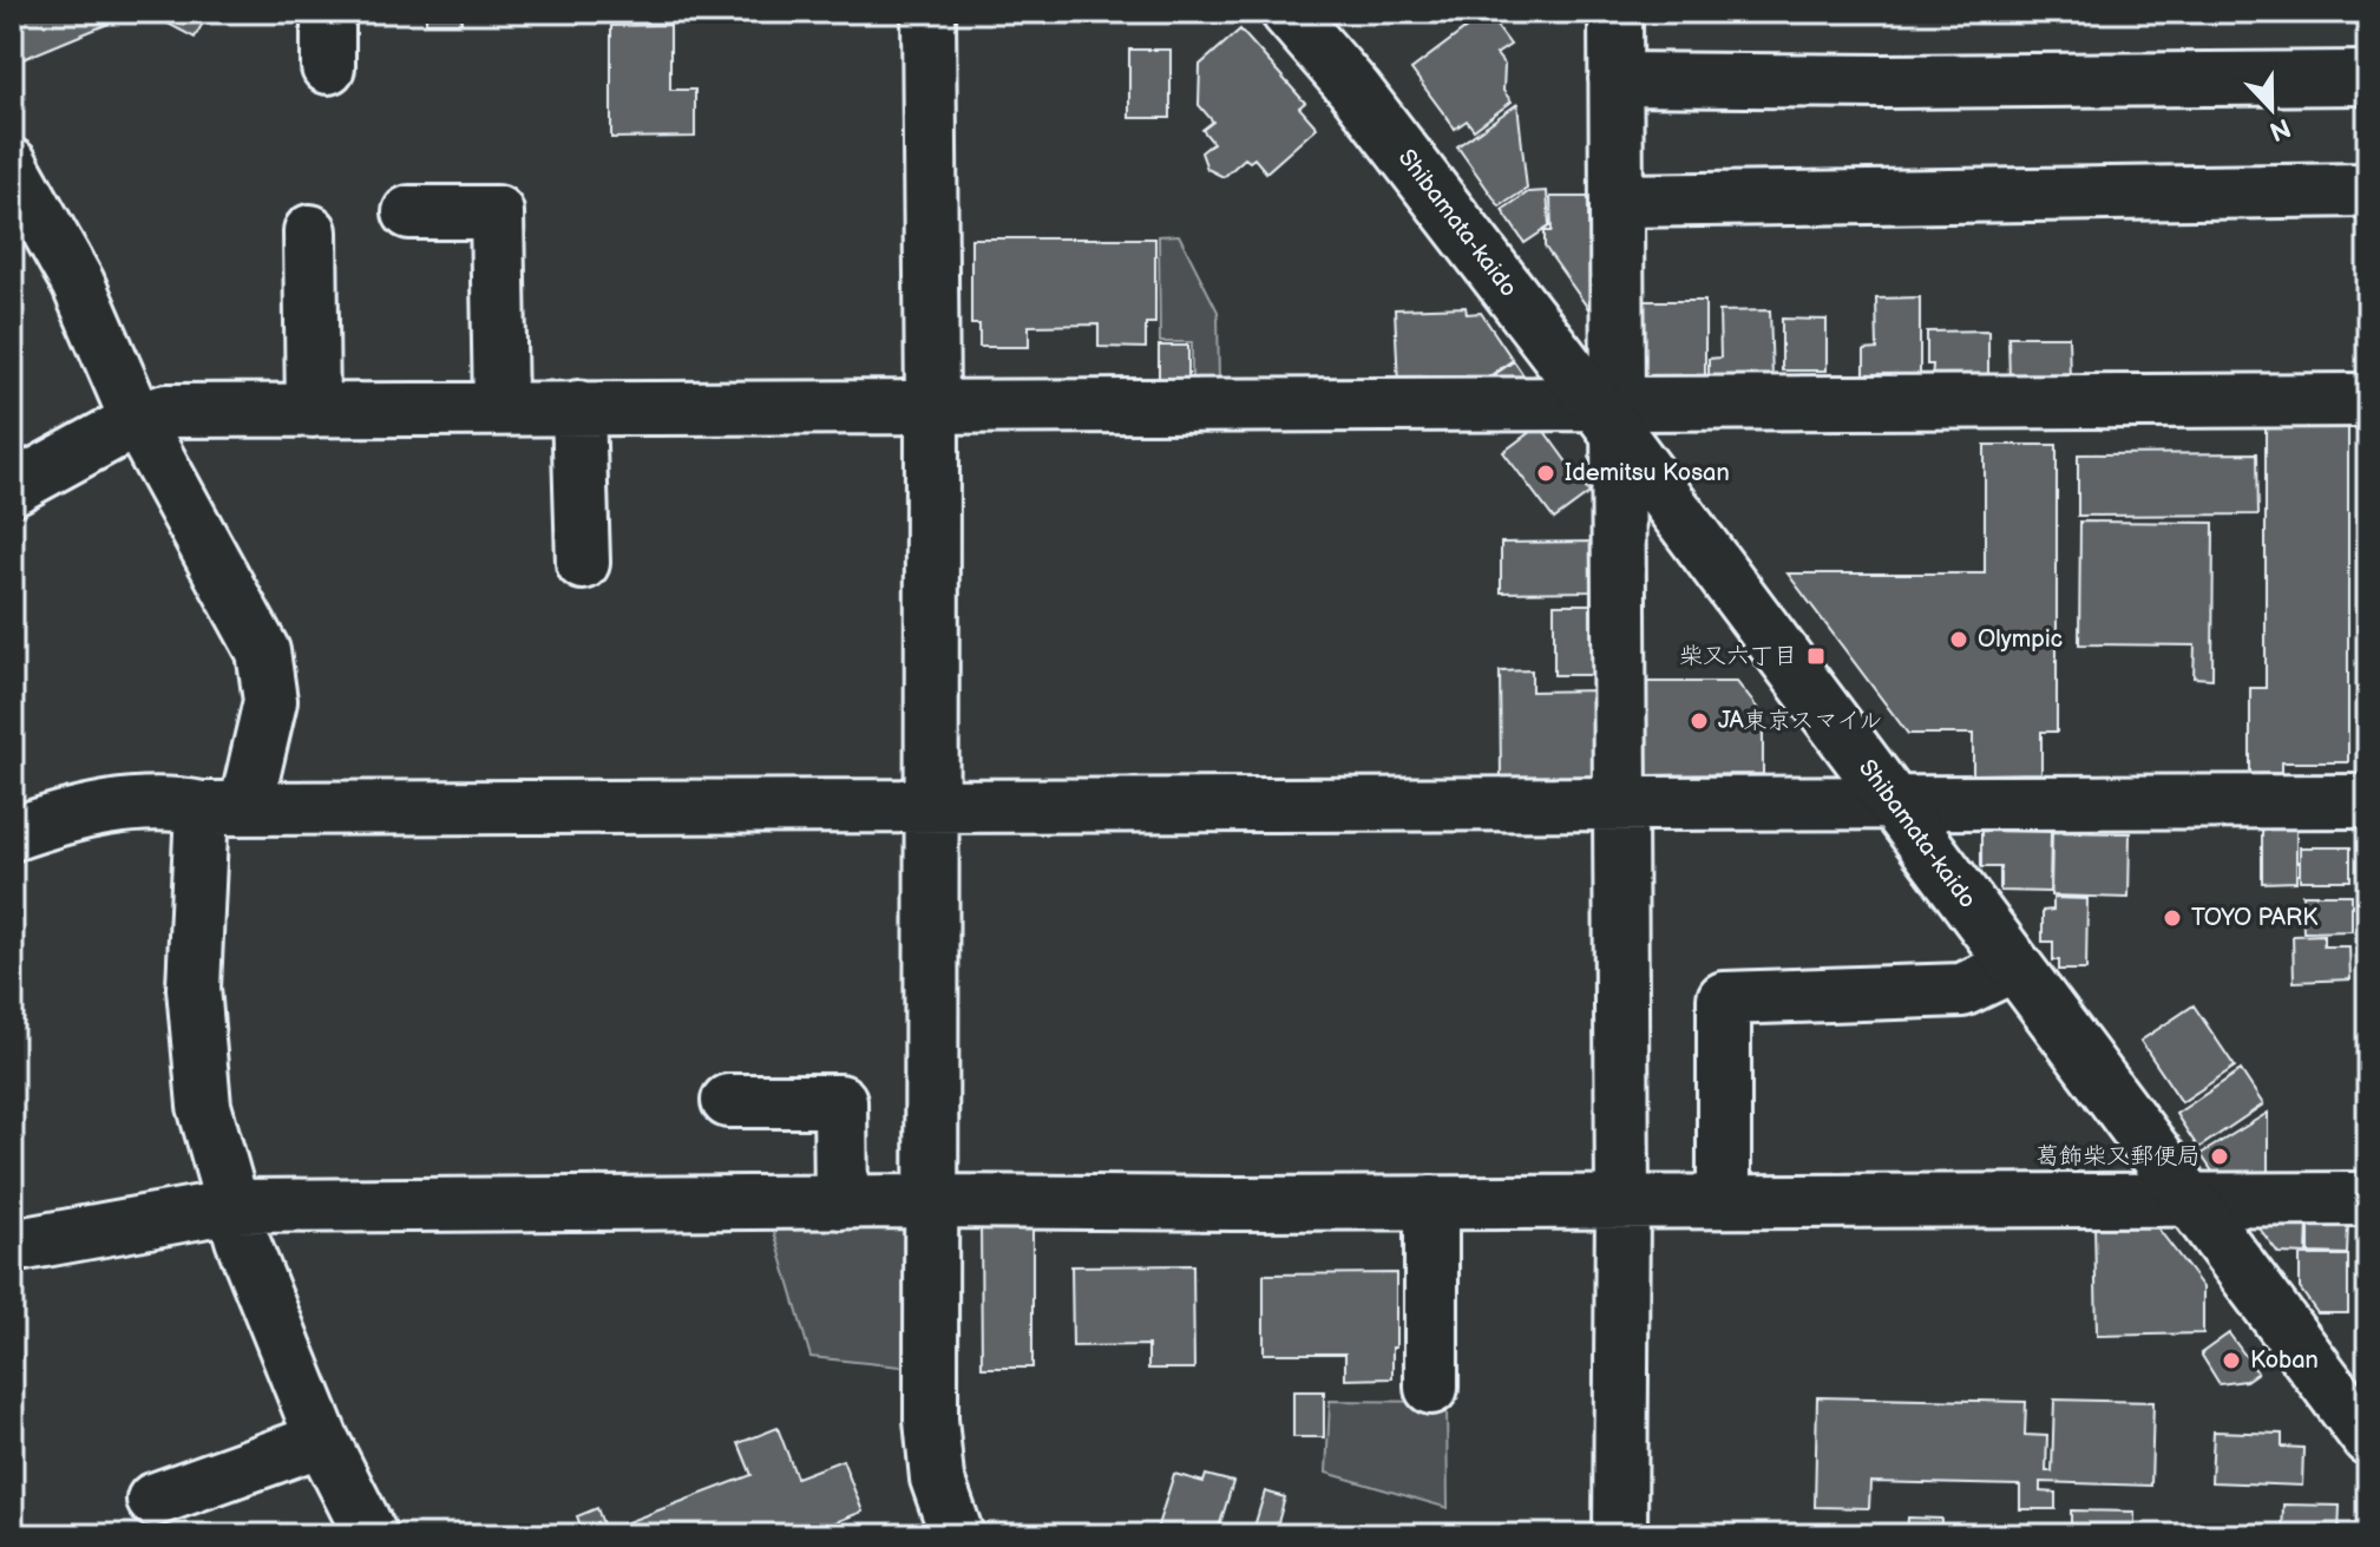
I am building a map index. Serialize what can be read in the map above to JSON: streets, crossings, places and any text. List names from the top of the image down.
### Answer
{
  "streets": {
    "street": ["Shibamata-kaido"]
  },
  "places": {
    "other": [
      "Idemitsu Kosan",
      "Olympic",
      "JA東京スマイル",
      "TOYO PARK",
      "葛飾柴又郵便局",
      "Koban"
    ],
    "transit": ["柴又六丁目"]
  },
  "north": "bottom"
}
